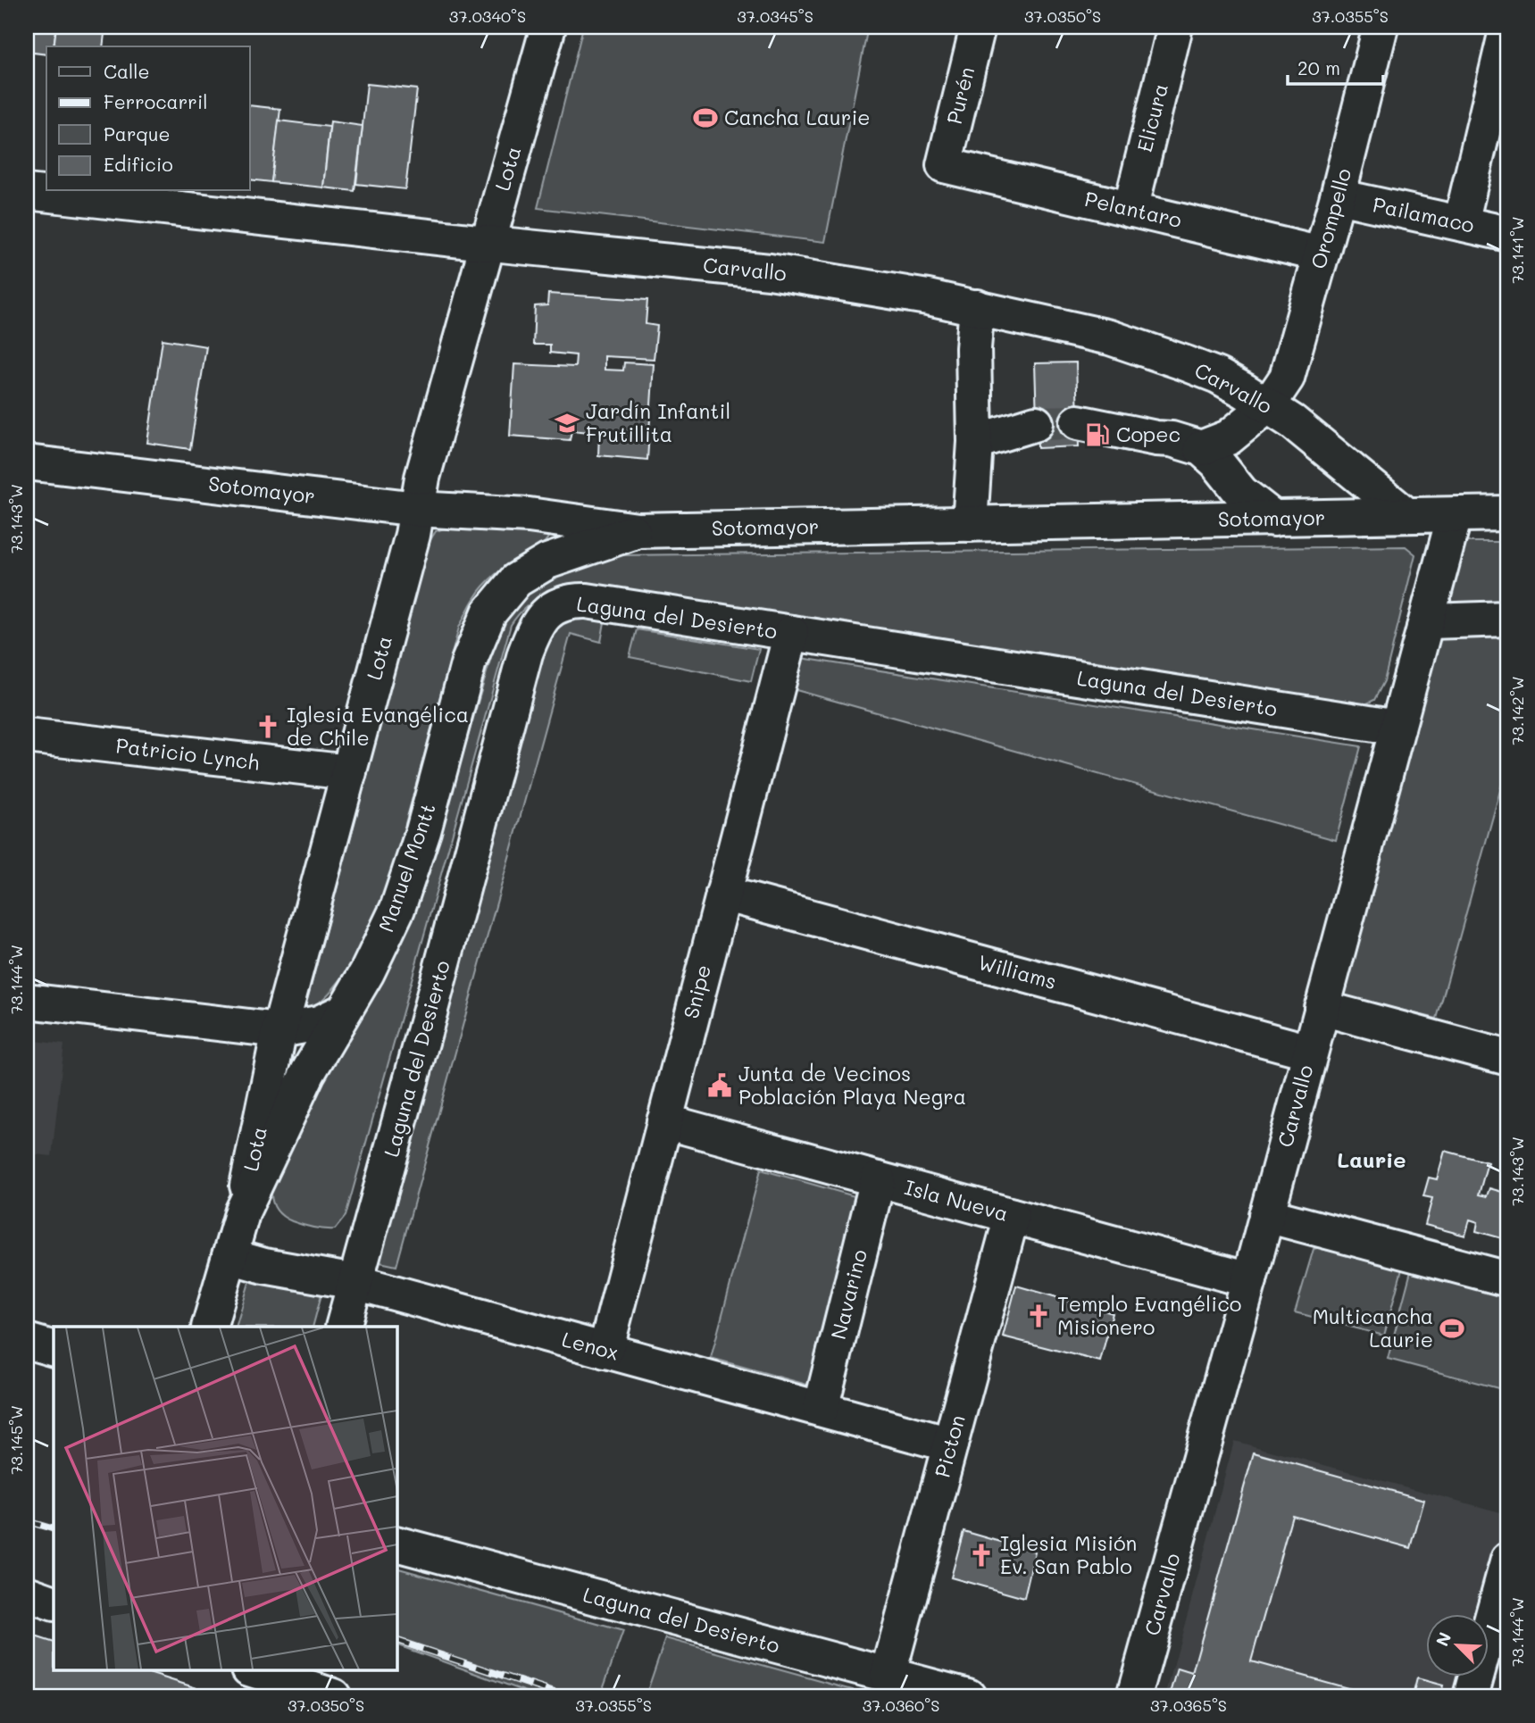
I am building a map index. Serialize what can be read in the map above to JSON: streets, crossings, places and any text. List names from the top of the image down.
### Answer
{
  "streets": {
    "street": [
      "Purén",
      "Elicura",
      "Lota",
      "Pelantaro",
      "Pailamaco",
      "Orompello",
      "Carvallo",
      "Sotomayor",
      "Laguna del Desierto",
      "Patricio Lynch",
      "Manuel Montt",
      "Williams",
      "Snipe",
      "Isla Nueva",
      "Navarino",
      "Lenox",
      "Picton"
    ]
  },
  "crossings": [
    ["Purén", "Pelantaro"],
    ["Elicura", "Pelantaro"],
    ["Lota", "Carvallo"],
    ["Lota", "Sotomayor"],
    ["Lota", "Patricio Lynch"],
    ["Lota", "Manuel Montt"],
    ["Lota", "Lenox"],
    ["Pelantaro", "Orompello"],
    ["Pailamaco", "Orompello"],
    ["Orompello", "Carvallo"],
    ["Carvallo", "Sotomayor"],
    ["Carvallo", "Laguna del Desierto"],
    ["Carvallo", "Williams"],
    ["Carvallo", "Isla Nueva"],
    ["Sotomayor", "Manuel Montt"],
    ["Laguna del Desierto", "Snipe"],
    ["Laguna del Desierto", "Lenox"],
    ["Laguna del Desierto", "Picton"],
    ["Williams", "Snipe"],
    ["Snipe", "Isla Nueva"],
    ["Snipe", "Lenox"],
    ["Isla Nueva", "Navarino"],
    ["Isla Nueva", "Picton"],
    ["Navarino", "Lenox"],
    ["Lenox", "Picton"]
  ],
  "districts": ["Laurie"],
  "places": {
    "sports": ["Cancha Laurie", "Multicancha Laurie"],
    "school or university": ["Jardín Infantil Frutillita"],
    "fuel station": ["Copec"],
    "church": ["Iglesia Evangélica de Chile", "Templo Evangélico Misionero", "Iglesia Misión Ev. San Pablo"],
    "public building": ["Junta de Vecinos Población Playa Negra"]
  },
  "legend": [
    "Calle",
    "Ferrocarril",
    "Parque",
    "Edificio"
  ],
  "scale_bar": "20 m",
  "north": "top left",
  "coordinates": [
    "37.0340°S",
    "37.0345°S",
    "37.0350°S",
    "37.0355°S",
    "73.141°W",
    "73.143°W",
    "73.142°W",
    "73.144°W",
    "73.145°W",
    "37.0360°S",
    "37.0365°S"
  ]
}
